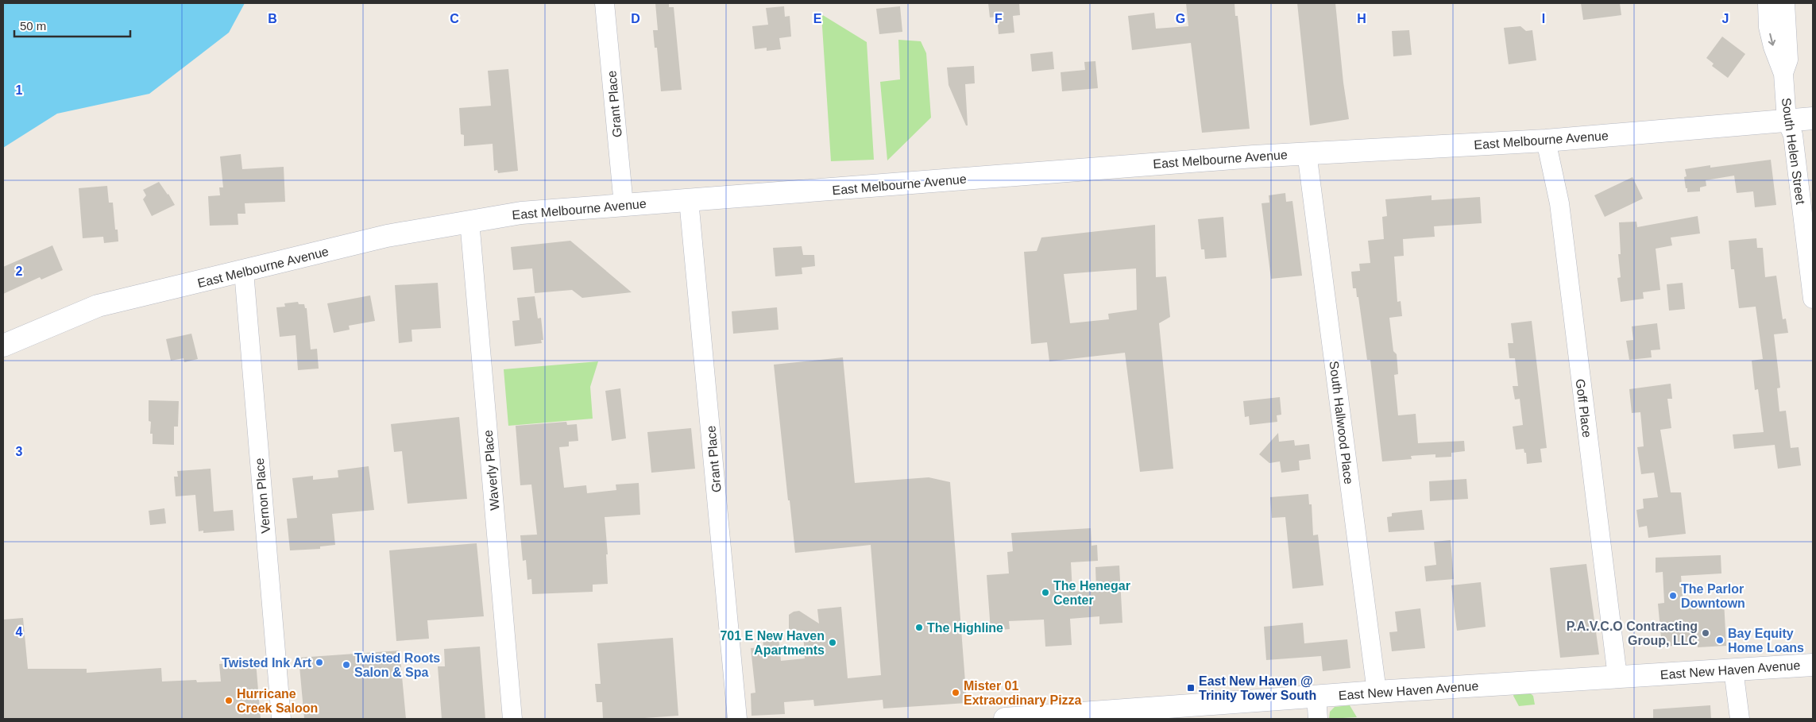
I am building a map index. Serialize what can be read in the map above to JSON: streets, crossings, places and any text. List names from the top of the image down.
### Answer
{
  "streets": {
    "street": [
      "Grant Place",
      "East Melbourne Avenue",
      "South Helen Street",
      "Goff Place",
      "South Hallwood Place",
      "Waverly Place",
      "Vernon Place",
      "East New Haven Avenue"
    ]
  },
  "crossings": [
    ["Grant Place", "East Melbourne Avenue"],
    ["East Melbourne Avenue", "South Helen Street"],
    ["East Melbourne Avenue", "Goff Place"],
    ["East Melbourne Avenue", "South Hallwood Place"],
    ["East Melbourne Avenue", "Waverly Place"],
    ["East Melbourne Avenue", "Vernon Place"],
    ["Goff Place", "East New Haven Avenue"],
    ["South Hallwood Place", "East New Haven Avenue"]
  ],
  "places": {
    "other": [
      "The Henegar Center",
      "The Parlor Downtown",
      "The Highline",
      "P.A.V.C.O Contracting Group, LLC",
      "Bay Equity Home Loans",
      "701 E New Haven Apartments",
      "Twisted Ink Art",
      "Twisted Roots Salon & Spa",
      "Mister 01 Extraordinary Pizza",
      "Hurricane Creek Saloon"
    ],
    "transit": ["East New Haven @ Trinity Tower South"]
  },
  "scale_bar": "50 m",
  "grid": {
    "columns": [
      "B",
      "C",
      "D",
      "E",
      "F",
      "G",
      "H",
      "I",
      "J"
    ],
    "rows": [
      "1",
      "2",
      "3",
      "4"
    ]
  }
}
